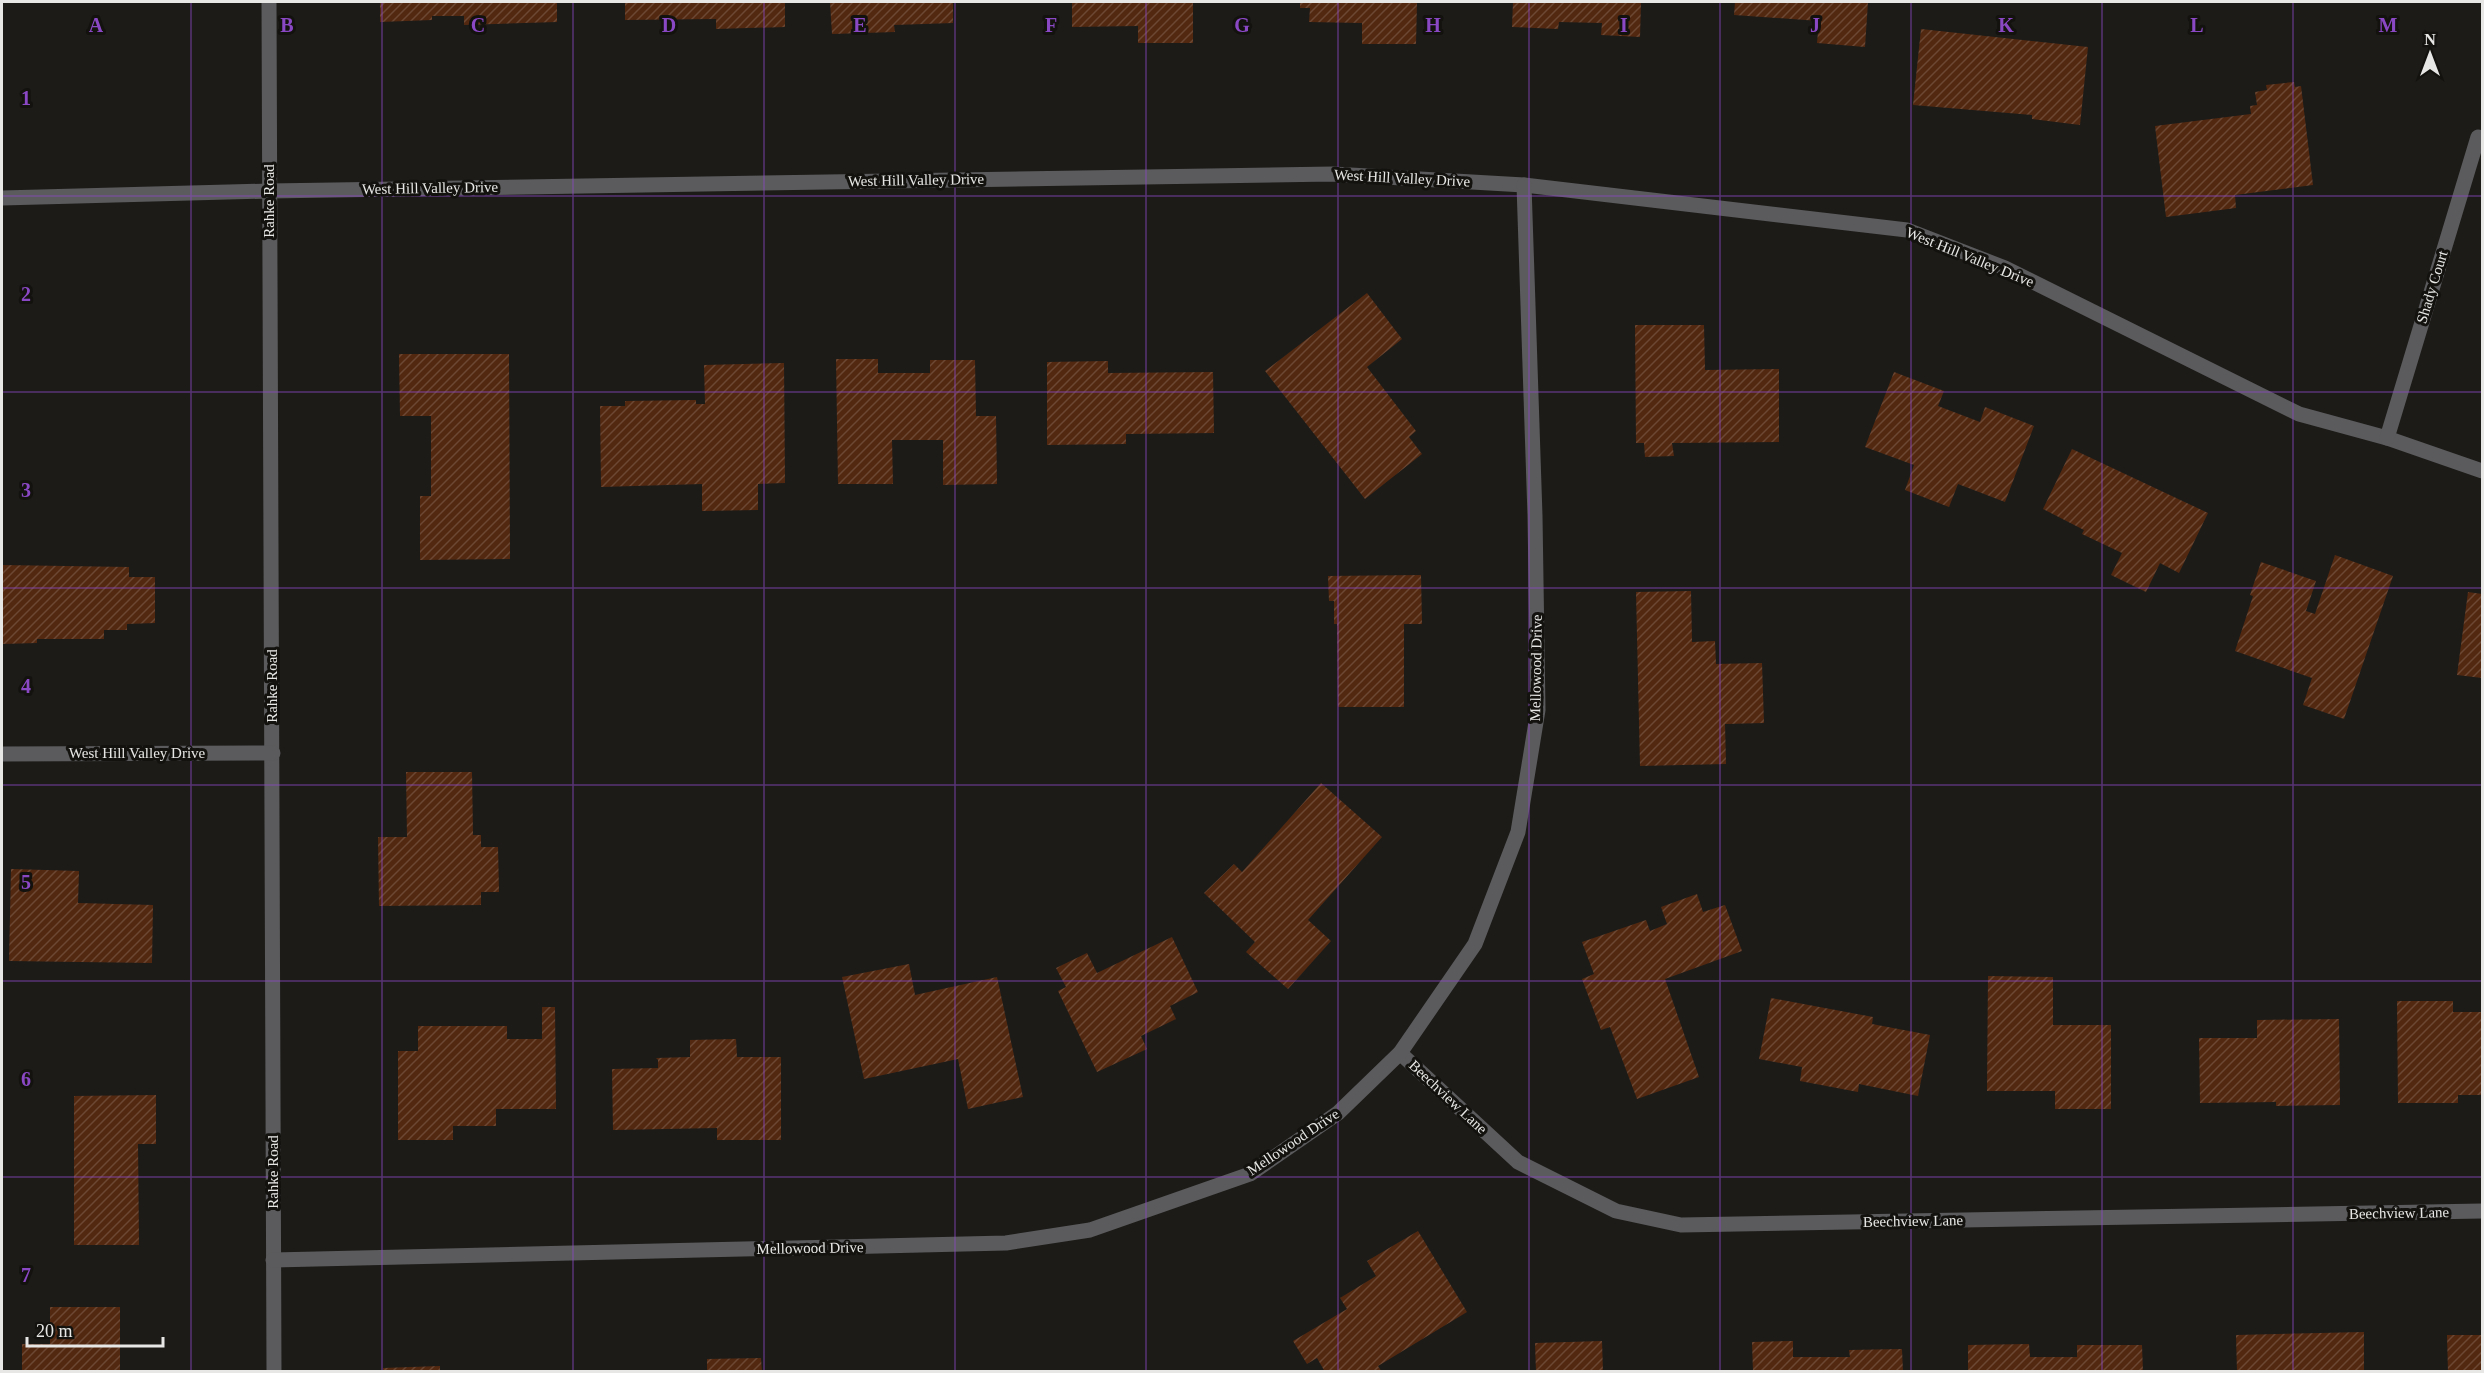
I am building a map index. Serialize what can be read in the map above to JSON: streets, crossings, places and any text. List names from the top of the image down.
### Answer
{
  "streets": {
    "street": [
      "West Hill Valley Drive",
      "Rahke Road",
      "Shady Court",
      "Mellowood Drive",
      "Beechview Lane"
    ]
  },
  "crossings": [
    ["West Hill Valley Drive", "Rahke Road"],
    ["West Hill Valley Drive", "Shady Court"],
    ["West Hill Valley Drive", "Mellowood Drive"],
    ["Rahke Road", "Mellowood Drive"],
    ["Mellowood Drive", "Beechview Lane"]
  ],
  "scale_bar": "20 m",
  "north": "top",
  "grid": {
    "columns": [
      "A",
      "B",
      "C",
      "D",
      "E",
      "F",
      "G",
      "H",
      "I",
      "J",
      "K",
      "L",
      "M"
    ],
    "rows": [
      "1",
      "2",
      "3",
      "4",
      "5",
      "6",
      "7"
    ]
  }
}
